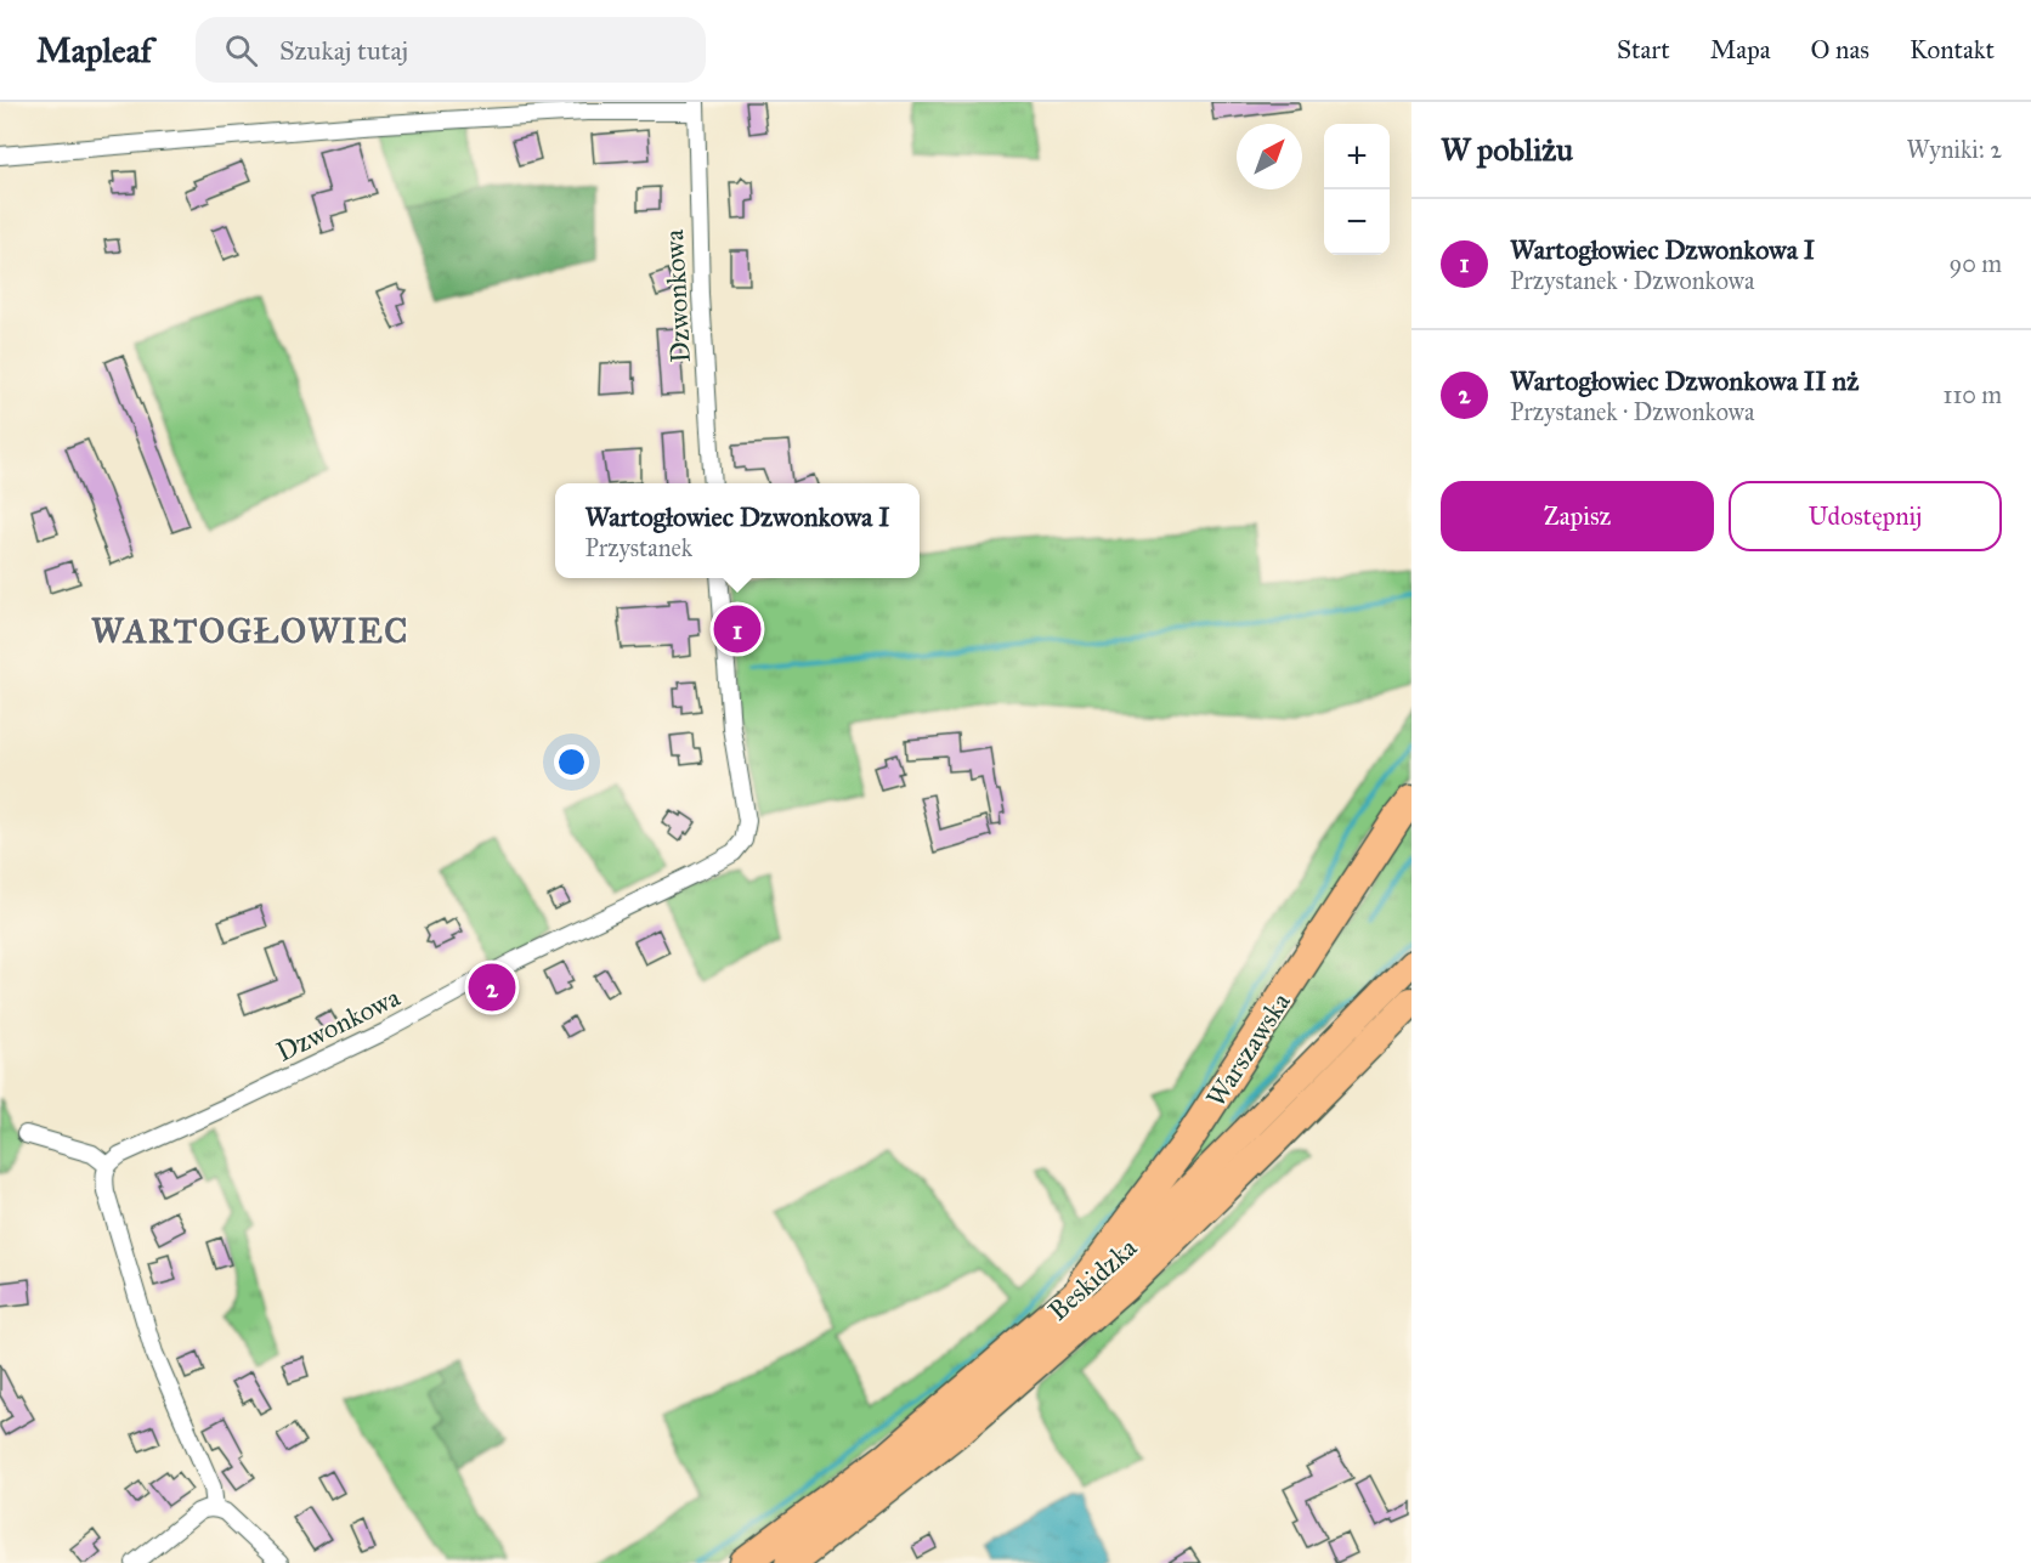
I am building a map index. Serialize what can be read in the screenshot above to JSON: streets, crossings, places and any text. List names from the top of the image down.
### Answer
{
  "streets": {
    "highway": ["Warszawska", "Beskidzka"],
    "street": ["Dzwonkowa"]
  },
  "crossings": [
    ["Warszawska", "Beskidzka"]
  ],
  "districts": ["WARTOGŁOWIEC"],
  "north": "top right",
  "page": {
    "header": "Mapleaf",
    "search": "Szukaj tutaj",
    "nav": [
      "Start",
      "Mapa",
      "O nas",
      "Kontakt"
    ],
    "heading": ["W pobliżu", "Wyniki: 2"],
    "map_buttons": ["+", "−"],
    "list": [
      {
        "mark": "1",
        "name": "Wartogłowiec Dzwonkowa I",
        "note": "Przystanek · Dzwonkowa",
        "value": "90 m"
      },
      {
        "mark": "2",
        "name": "Wartogłowiec Dzwonkowa II nż",
        "note": "Przystanek · Dzwonkowa",
        "value": "110 m"
      }
    ],
    "buttons": ["Zapisz", "Udostępnij"],
    "popup": ["Wartogłowiec Dzwonkowa I", "Przystanek"],
    "pins": ["1", "2"]
  }
}
